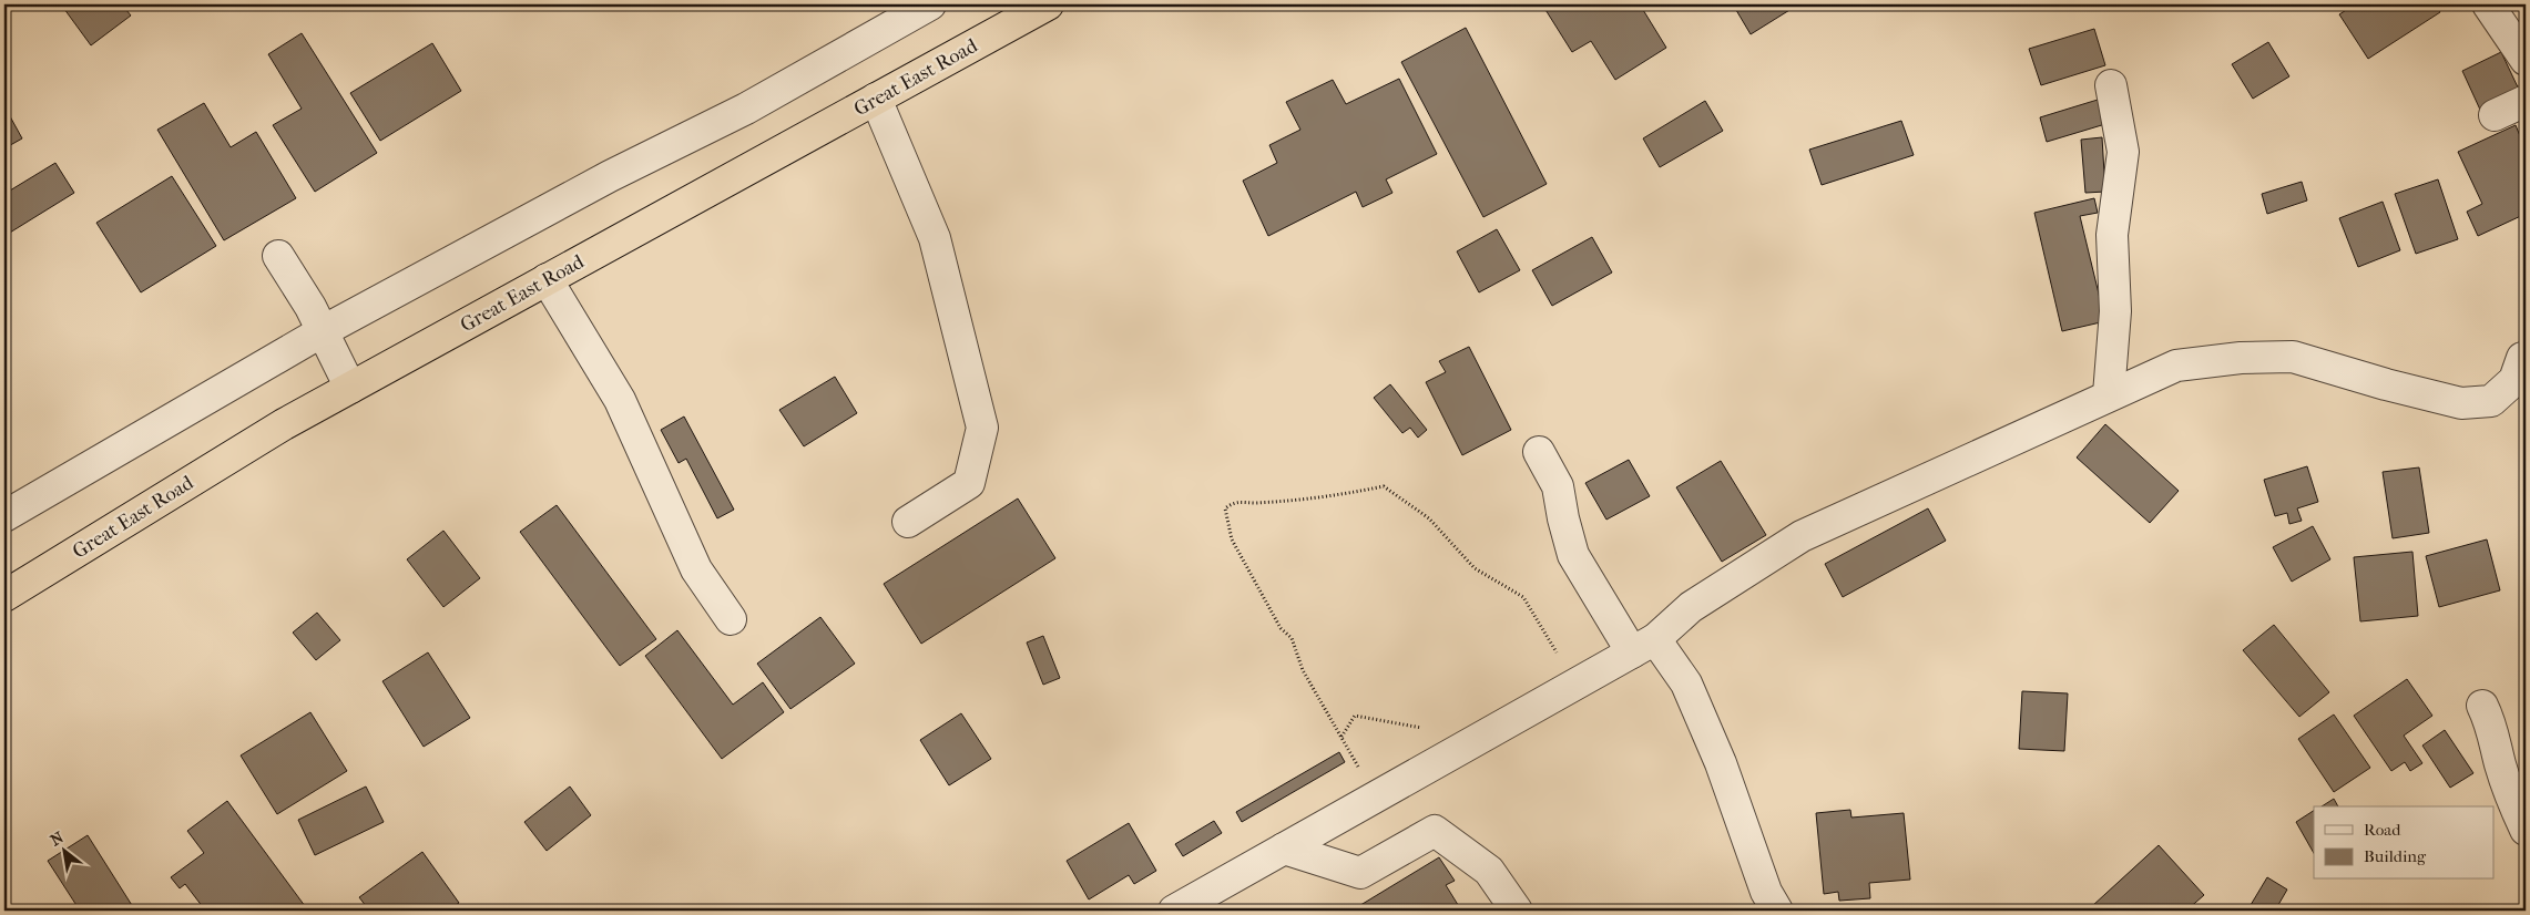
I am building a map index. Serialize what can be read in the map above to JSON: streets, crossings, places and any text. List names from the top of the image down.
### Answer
{
  "streets": {
    "highway": ["Great East Road"]
  },
  "legend": ["Road", "Building"],
  "north": "top left"
}
